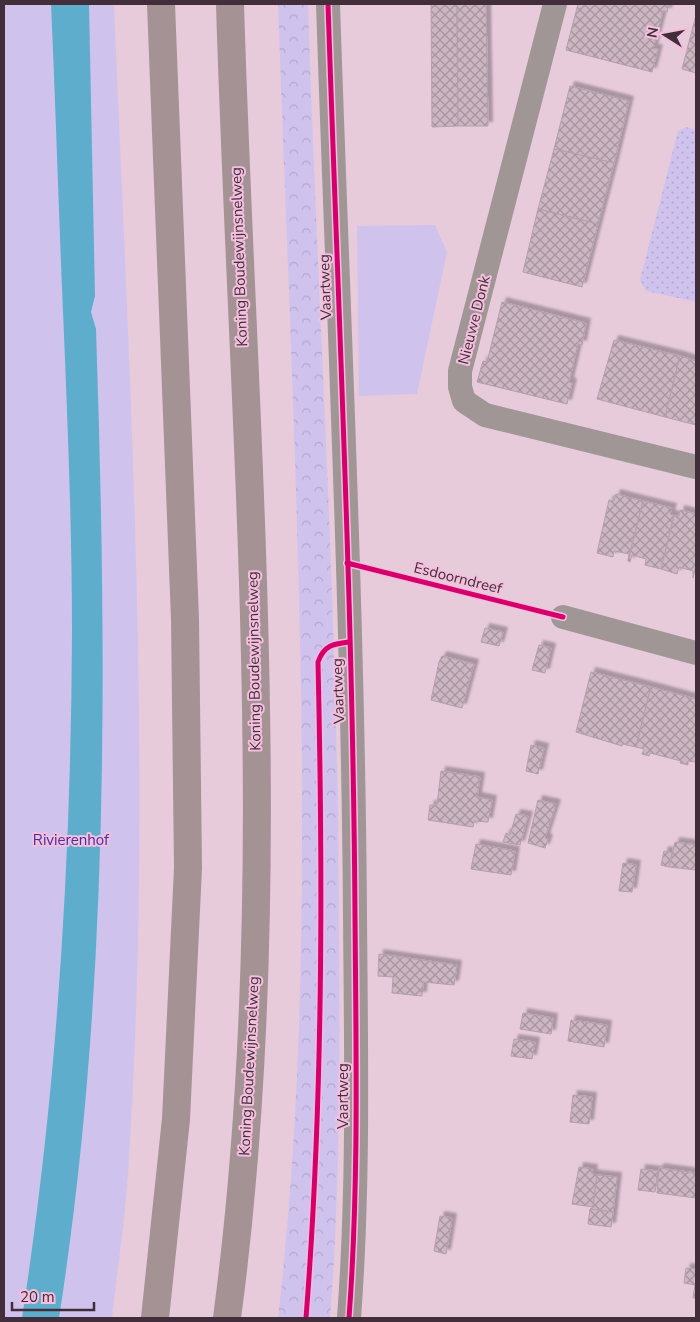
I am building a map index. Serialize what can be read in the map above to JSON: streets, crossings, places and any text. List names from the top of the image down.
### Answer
{
  "streets": {
    "highway": ["Koning Boudewijnsnelweg"],
    "street": ["Vaartweg", "Nieuwe Donk"],
    "cycle path": ["Esdoorndreef"]
  },
  "parks": ["Rivierenhof"],
  "scale_bar": "20 m",
  "north": "left"
}
